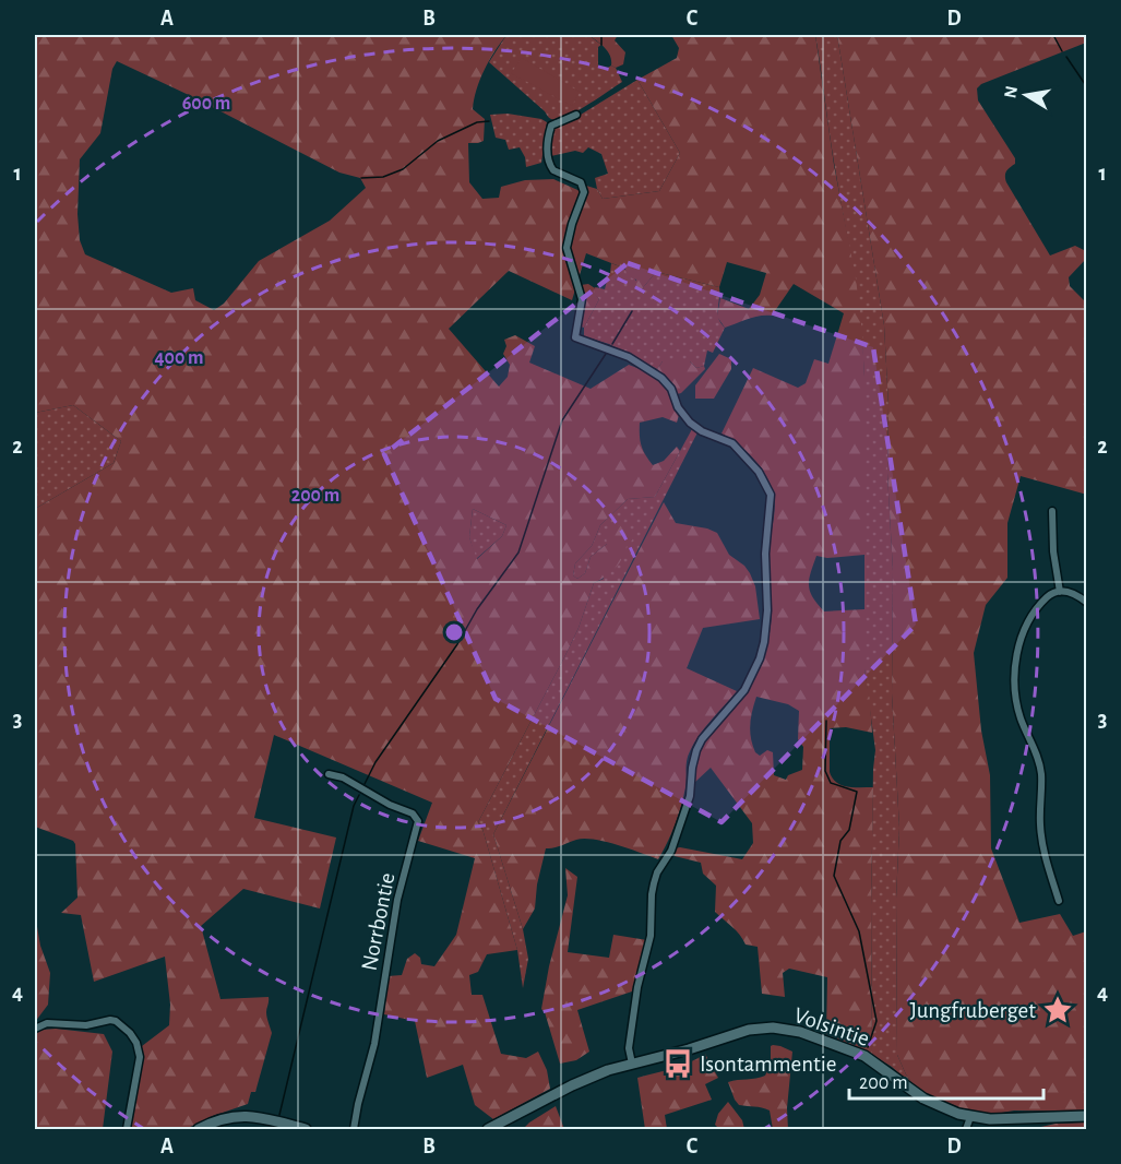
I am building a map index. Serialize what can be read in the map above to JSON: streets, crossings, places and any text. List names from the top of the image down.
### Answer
{
  "streets": {
    "street": ["Norrbontie", "Volsintie"]
  },
  "places": {
    "place": ["Jungfruberget"],
    "bus stop": ["Isontammentie"]
  },
  "scale_bar": "200 m",
  "north": "left",
  "grid": {
    "columns": [
      "A",
      "B",
      "C",
      "D"
    ],
    "rows": [
      "1",
      "2",
      "3",
      "4"
    ]
  },
  "rings": ["600 m", "400 m", "200 m"]
}
